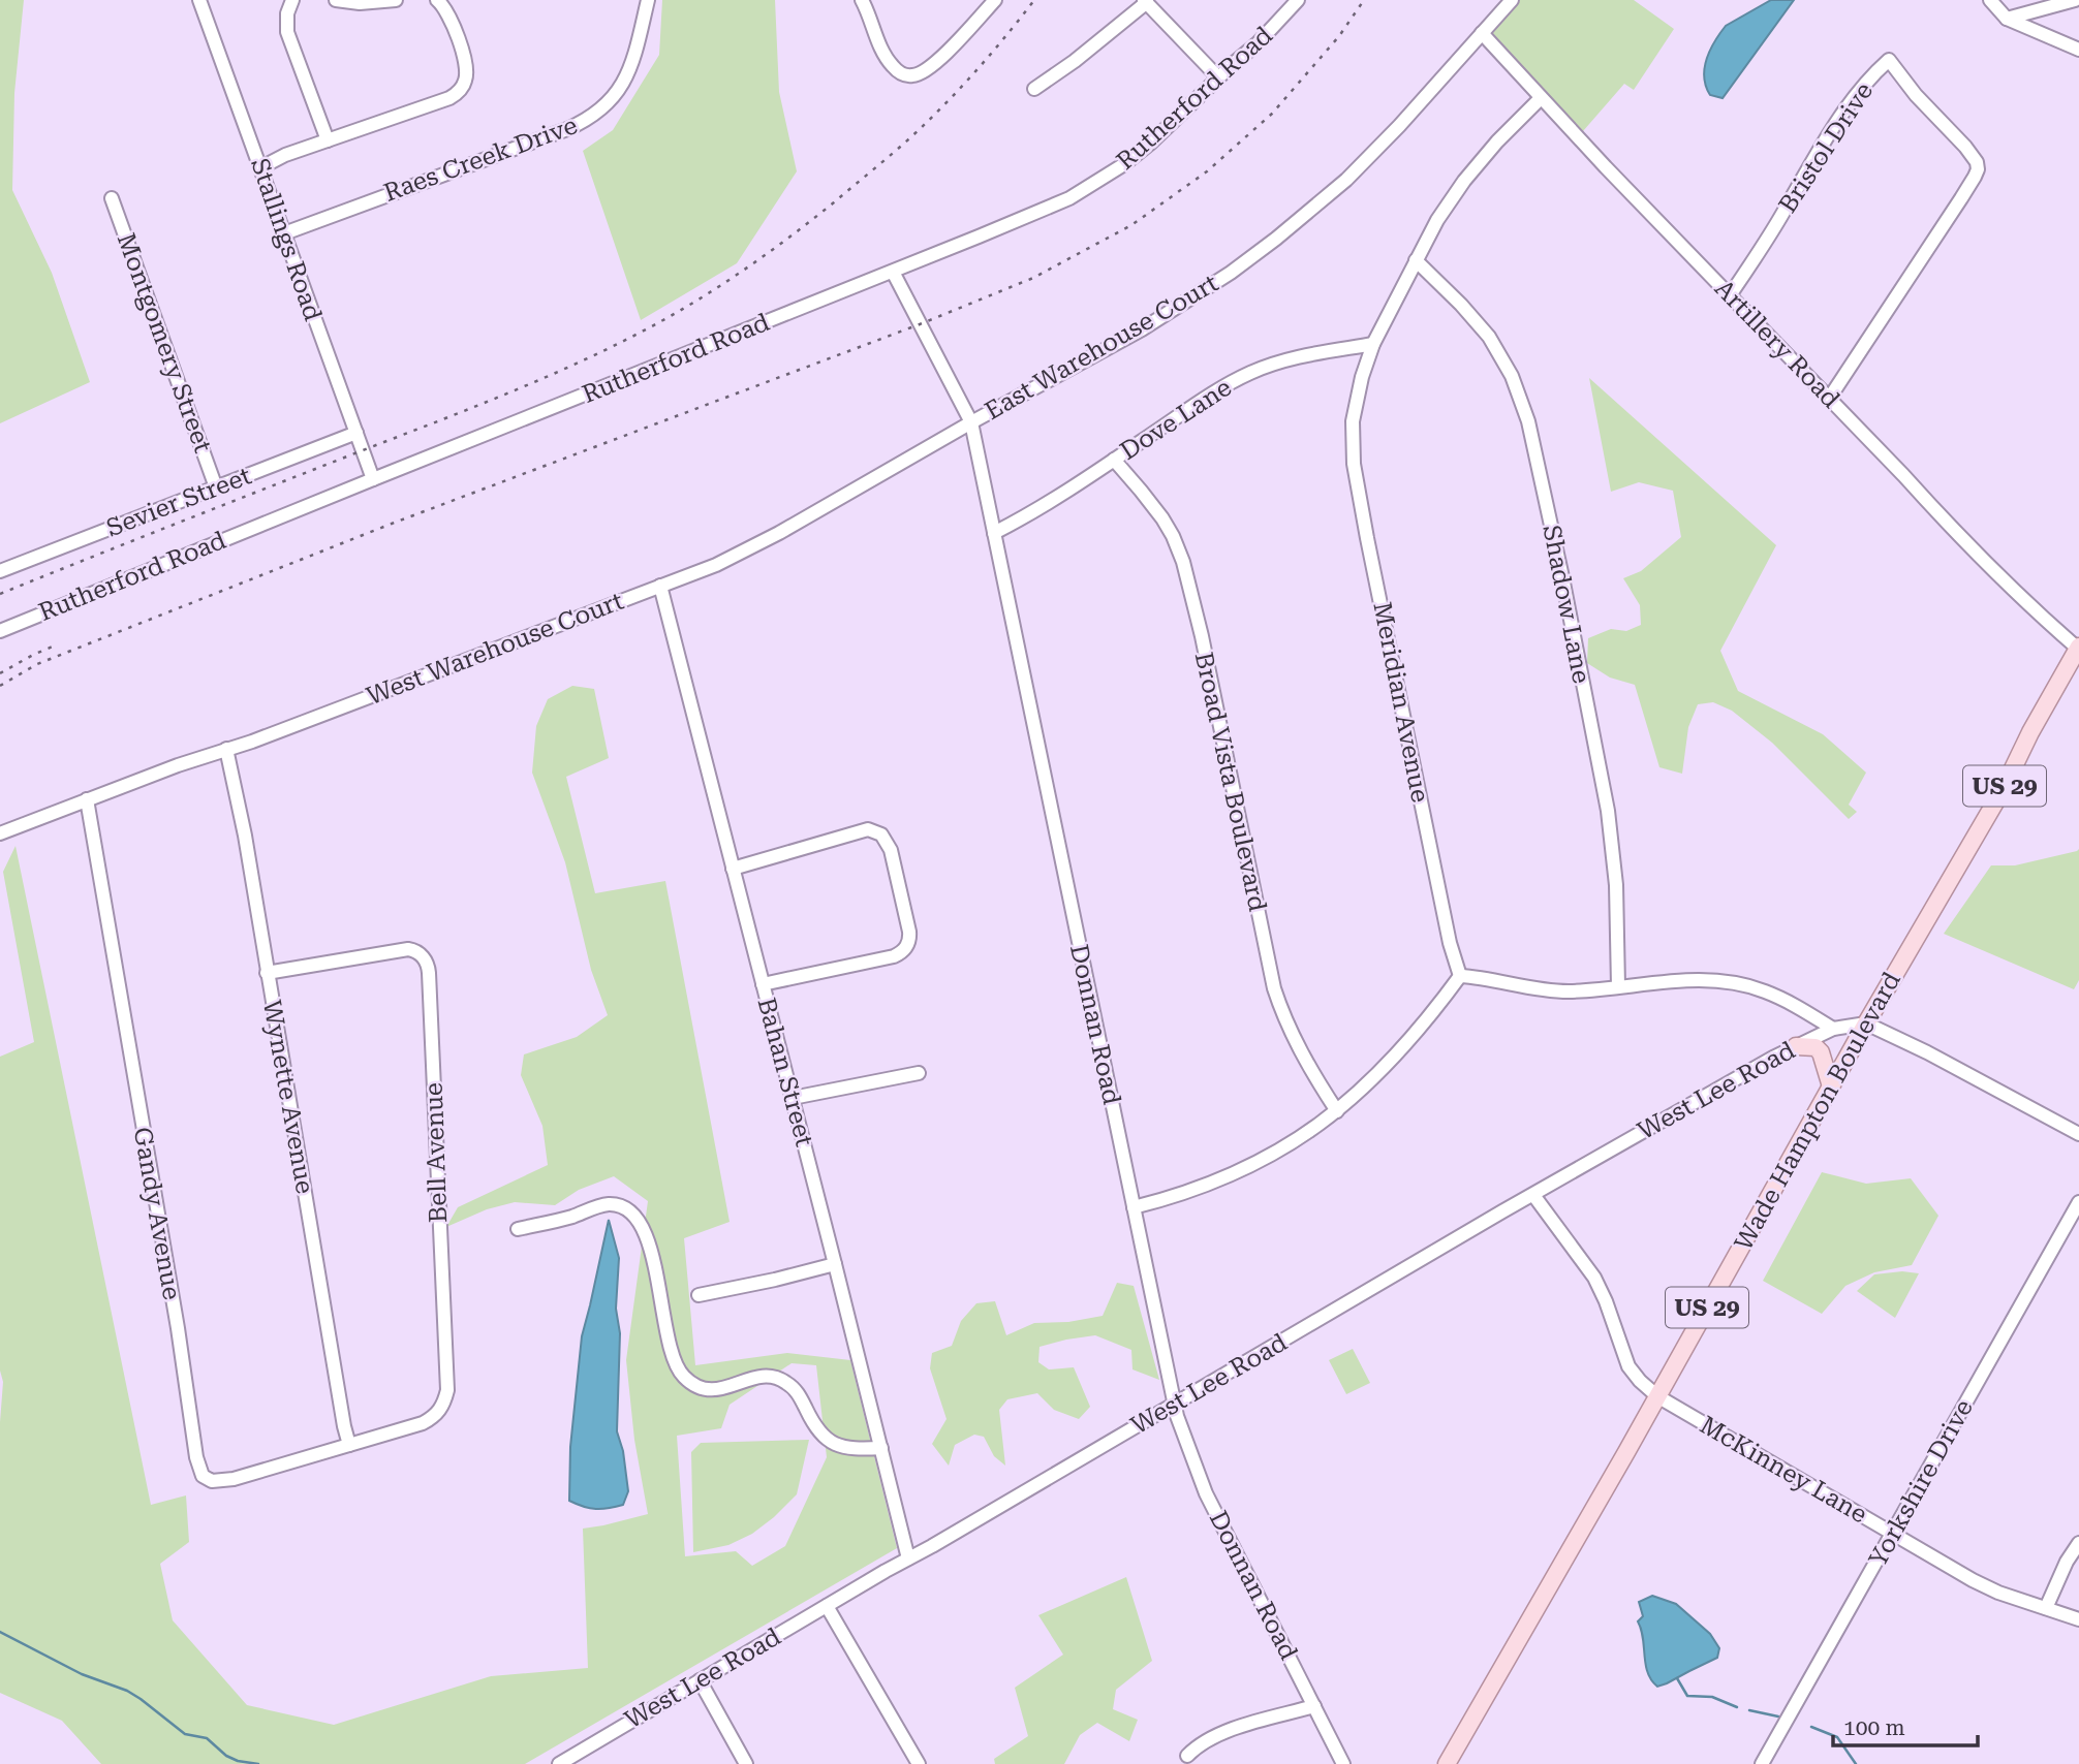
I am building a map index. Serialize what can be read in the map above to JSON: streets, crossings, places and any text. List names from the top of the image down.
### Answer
{
  "streets": {
    "main road": ["US 29", "Wade Hampton Boulevard"],
    "street": [
      "Rutherford Road",
      "Bristol Drive",
      "Raes Creek Drive",
      "Stallings Road",
      "Montgomery Street",
      "Artillery Road",
      "East Warehouse Court",
      "Dove Lane",
      "Sevier Street",
      "Shadow Lane",
      "West Warehouse Court",
      "Meridian Avenue",
      "Broad Vista Boulevard",
      "Donnan Road",
      "Bahan Street",
      "West Lee Road",
      "Wynette Avenue",
      "Bell Avenue",
      "Gandy Avenue",
      "McKinney Lane",
      "Yorkshire Drive"
    ]
  },
  "crossings": [
    ["Rutherford Road", "Stallings Road"],
    ["Rutherford Road", "Donnan Road"],
    ["Bristol Drive", "Artillery Road"],
    ["Raes Creek Drive", "Stallings Road"],
    ["Stallings Road", "Sevier Street"],
    ["Montgomery Street", "Sevier Street"],
    ["Artillery Road", "East Warehouse Court"],
    ["Artillery Road", "Meridian Avenue"],
    ["Artillery Road", "Wade Hampton Boulevard"],
    ["East Warehouse Court", "West Warehouse Court"],
    ["East Warehouse Court", "Donnan Road"],
    ["Dove Lane", "Meridian Avenue"],
    ["Dove Lane", "Broad Vista Boulevard"],
    ["Dove Lane", "Donnan Road"],
    ["Shadow Lane", "Meridian Avenue"],
    ["West Warehouse Court", "Donnan Road"],
    ["West Warehouse Court", "Bahan Street"],
    ["West Warehouse Court", "Wynette Avenue"],
    ["West Warehouse Court", "Gandy Avenue"],
    ["Donnan Road", "West Lee Road"],
    ["Bahan Street", "West Lee Road"],
    ["West Lee Road", "Wade Hampton Boulevard"],
    ["Wynette Avenue", "Bell Avenue"],
    ["Wynette Avenue", "Gandy Avenue"],
    ["Wade Hampton Boulevard", "McKinney Lane"],
    ["Bell Avenue", "Gandy Avenue"],
    ["McKinney Lane", "Yorkshire Drive"]
  ],
  "scale_bar": "100 m"
}
